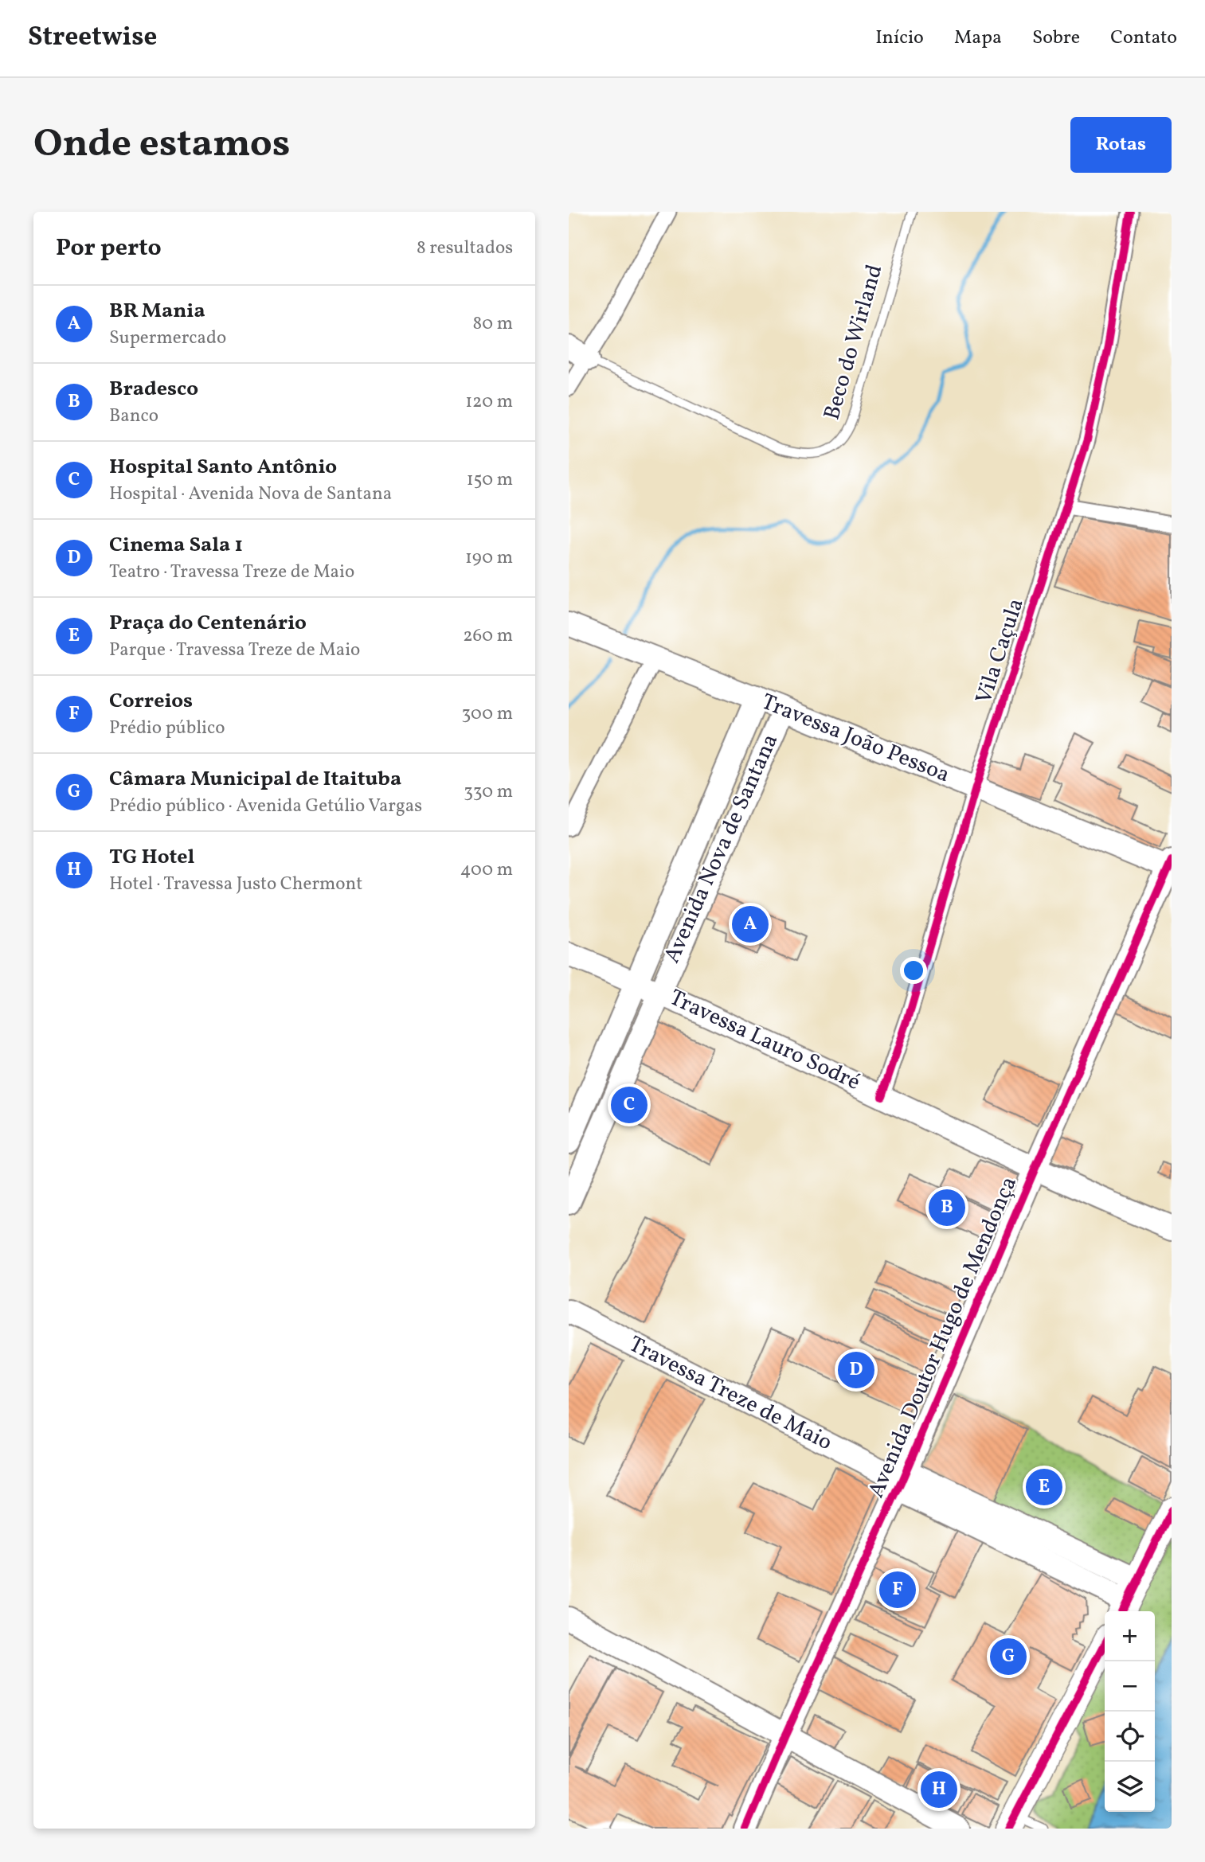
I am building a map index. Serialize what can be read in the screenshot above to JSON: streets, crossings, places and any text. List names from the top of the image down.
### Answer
{
  "streets": {
    "street": [
      "Vila Caçula",
      "Travessa João Pessoa",
      "Avenida Nova de Santana",
      "Travessa Lauro Sodré",
      "Avenida Doutor Hugo de Mendonça",
      "Travessa Treze de Maio"
    ],
    "lane": ["Beco do Wirland"]
  },
  "crossings": [
    ["Vila Caçula", "Travessa João Pessoa"],
    ["Vila Caçula", "Travessa Lauro Sodré"],
    ["Travessa João Pessoa", "Avenida Nova de Santana"],
    ["Travessa João Pessoa", "Avenida Doutor Hugo de Mendonça"],
    ["Avenida Nova de Santana", "Travessa Lauro Sodré"],
    ["Travessa Lauro Sodré", "Avenida Doutor Hugo de Mendonça"],
    ["Avenida Doutor Hugo de Mendonça", "Travessa Treze de Maio"]
  ],
  "page": {
    "header": "Streetwise",
    "nav": [
      "Início",
      "Mapa",
      "Sobre",
      "Contato"
    ],
    "buttons": "Rotas",
    "title": "Onde estamos",
    "heading": ["Por perto", "8 resultados"],
    "list": [
      {
        "mark": "A",
        "name": "BR Mania",
        "note": "Supermercado",
        "value": "80 m"
      },
      {
        "mark": "B",
        "name": "Bradesco",
        "note": "Banco",
        "value": "120 m"
      },
      {
        "mark": "C",
        "name": "Hospital Santo Antônio",
        "note": "Hospital · Avenida Nova de Santana",
        "value": "150 m"
      },
      {
        "mark": "D",
        "name": "Cinema Sala 1",
        "note": "Teatro · Travessa Treze de Maio",
        "value": "190 m"
      },
      {
        "mark": "E",
        "name": "Praça do Centenário",
        "note": "Parque · Travessa Treze de Maio",
        "value": "260 m"
      },
      {
        "mark": "F",
        "name": "Correios",
        "note": "Prédio público",
        "value": "300 m"
      },
      {
        "mark": "G",
        "name": "Câmara Municipal de Itaituba",
        "note": "Prédio público · Avenida Getúlio Vargas",
        "value": "330 m"
      },
      {
        "mark": "H",
        "name": "TG Hotel",
        "note": "Hotel · Travessa Justo Chermont",
        "value": "400 m"
      }
    ],
    "pins": [
      "A",
      "C",
      "B",
      "D",
      "E",
      "F",
      "G",
      "H"
    ],
    "map_buttons": ["+", "−"]
  }
}
